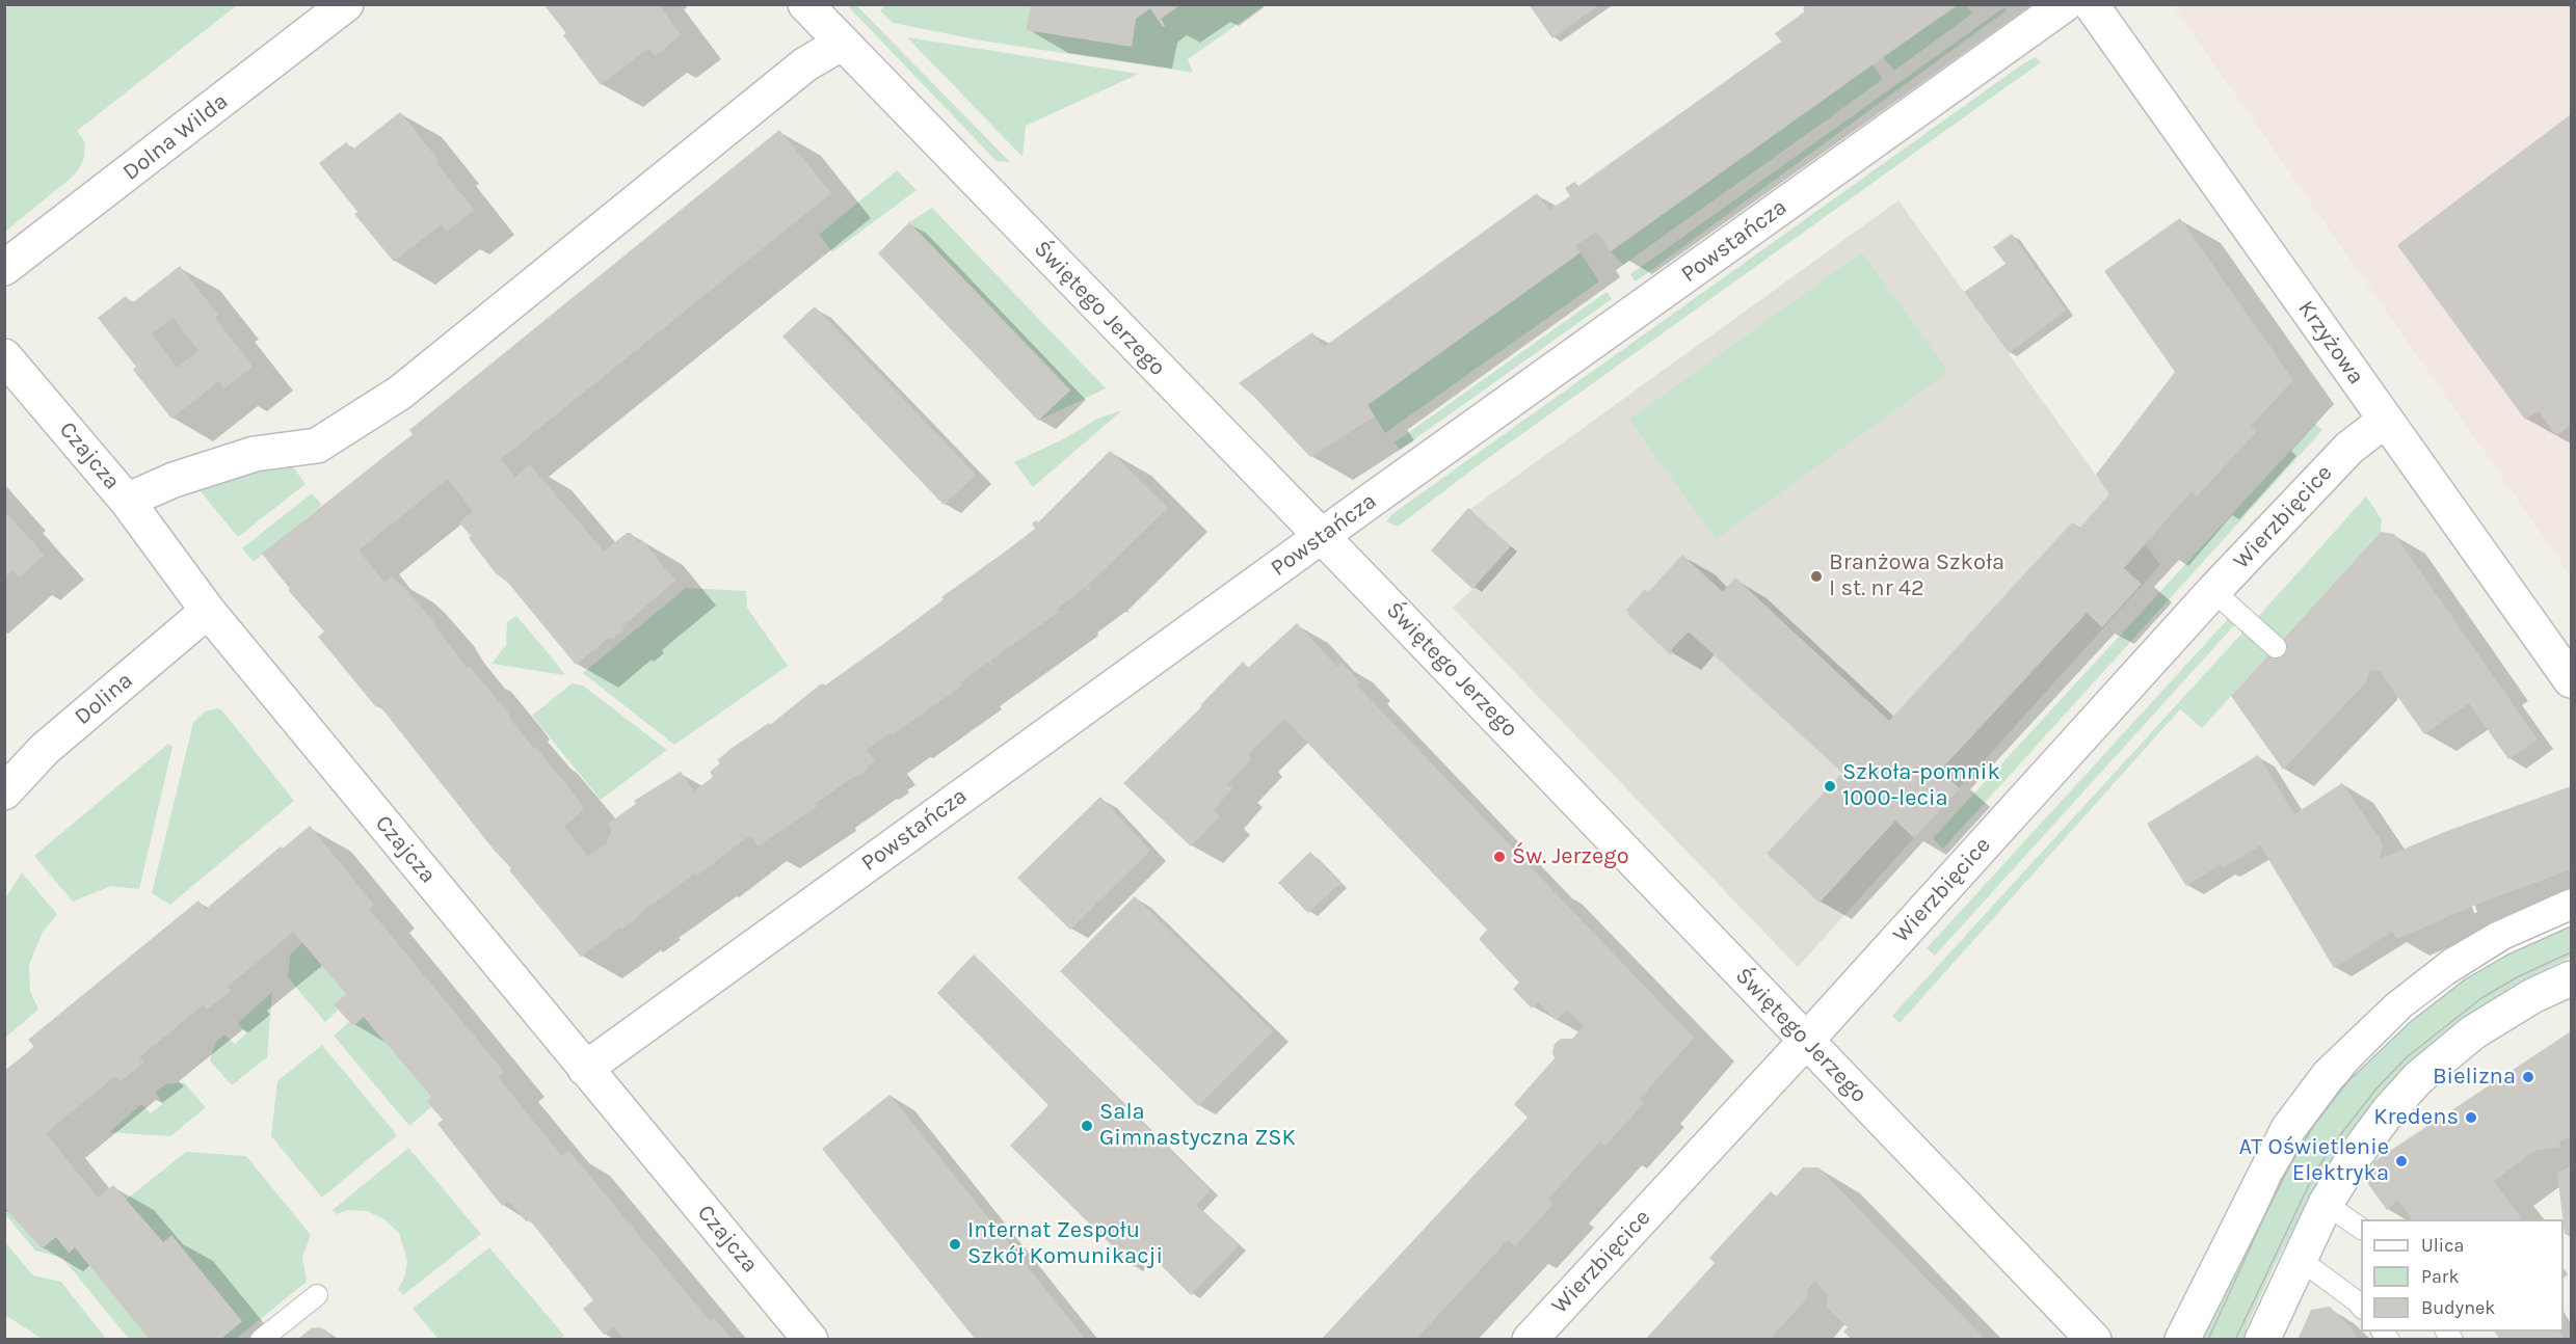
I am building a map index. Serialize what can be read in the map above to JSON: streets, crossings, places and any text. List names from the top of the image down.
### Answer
{
  "streets": {
    "street": [
      "Dolna Wilda",
      "Powstańcza",
      "Świętego Jerzego",
      "Krzyżowa",
      "Czajcza",
      "Wierzbięcice",
      "Dolina"
    ]
  },
  "crossings": [
    ["Powstańcza", "Świętego Jerzego"],
    ["Powstańcza", "Czajcza"],
    ["Świętego Jerzego", "Wierzbięcice"],
    ["Krzyżowa", "Wierzbięcice"],
    ["Czajcza", "Dolina"]
  ],
  "places": [
    "Branżowa Szkoła I st. nr 42",
    "Szkoła-pomnik 1000-lecia",
    "Św. Jerzego",
    "Bielizna",
    "Kredens",
    "Sala Gimnastyczna ZSK",
    "AT Oświetlenie Elektryka",
    "Internat Zespołu Szkół Komunikacji"
  ],
  "legend": ["Ulica", "Park", "Budynek"]
}
